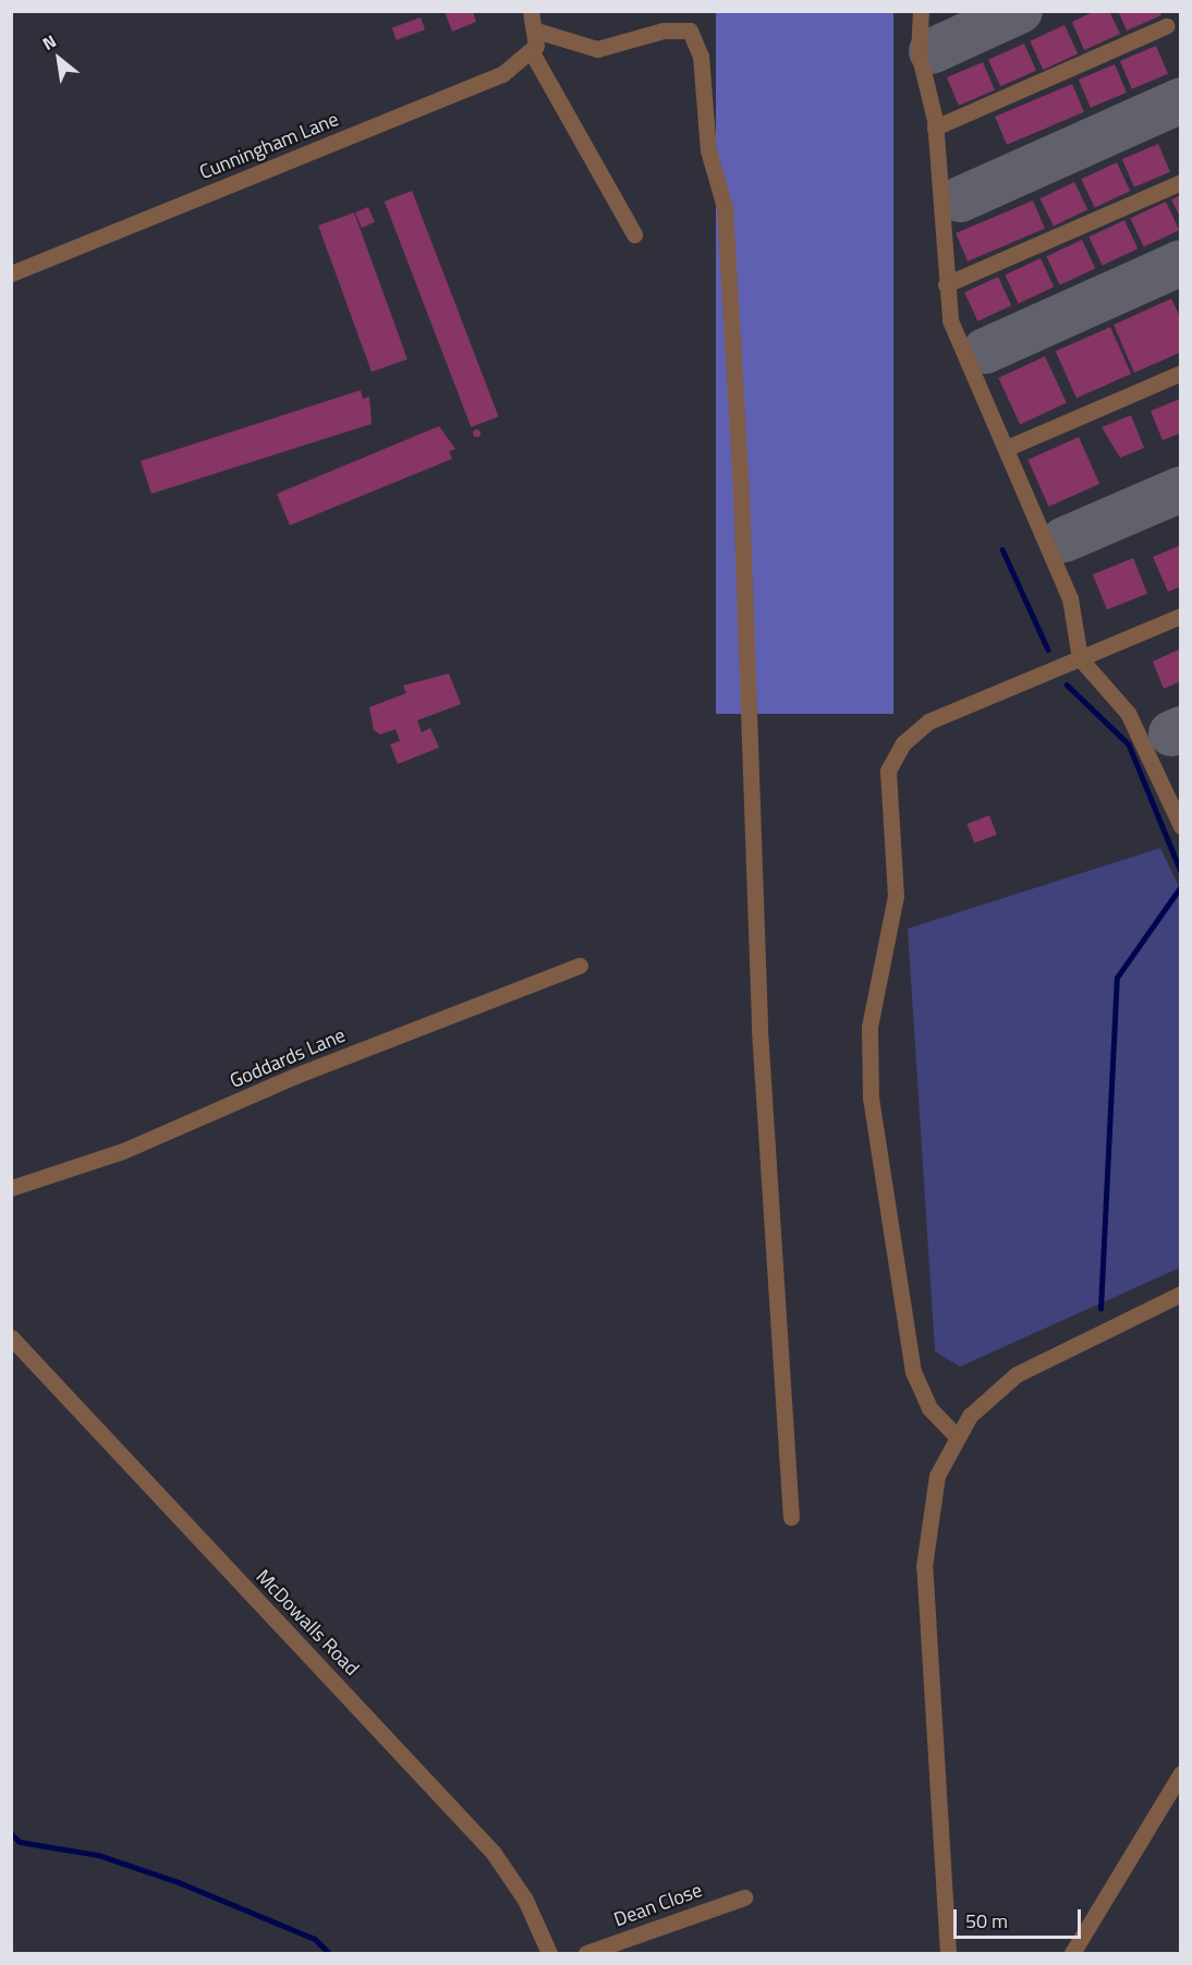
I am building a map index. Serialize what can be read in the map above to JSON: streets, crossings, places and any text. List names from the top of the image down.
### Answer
{
  "streets": {
    "street": [
      "Cunningham Lane",
      "Goddards Lane",
      "McDowalls Road",
      "Dean Close"
    ]
  },
  "scale_bar": "50 m",
  "north": "top left"
}
